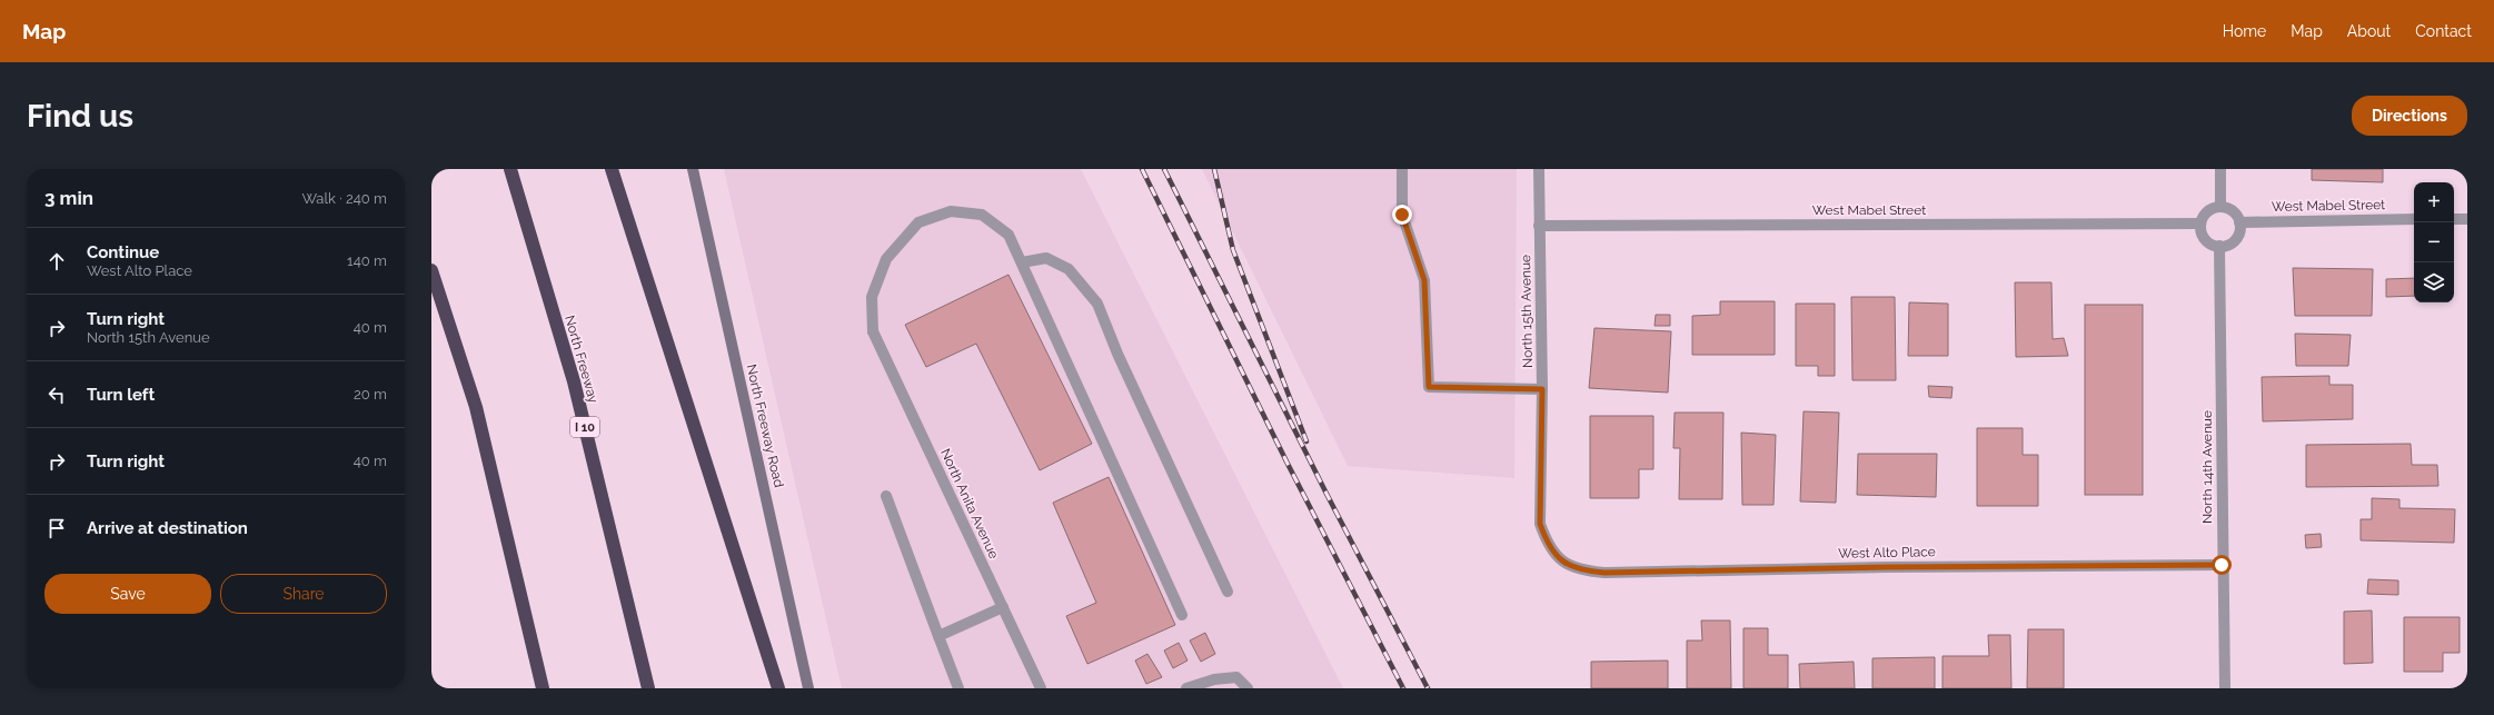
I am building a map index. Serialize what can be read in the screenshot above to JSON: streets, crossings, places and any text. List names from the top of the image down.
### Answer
{
  "streets": {
    "highway": ["North Freeway", "I 10"],
    "main road": ["North Freeway Road"],
    "street": [
      "West Mabel Street",
      "North 15th Avenue",
      "North 14th Avenue",
      "North Anita Avenue",
      "West Alto Place"
    ]
  },
  "crossings": [
    ["West Mabel Street", "North 15th Avenue"],
    ["West Mabel Street", "North 14th Avenue"],
    ["North 15th Avenue", "West Alto Place"],
    ["North 14th Avenue", "West Alto Place"]
  ],
  "page": {
    "header": "Map",
    "nav": [
      "Home",
      "Map",
      "About",
      "Contact"
    ],
    "buttons": [
      "Directions",
      ["Save", "Share"]
    ],
    "title": "Find us",
    "heading": ["3 min", "Walk · 240 m"],
    "map_buttons": ["+", "−"],
    "list": [
      ["Continue", "West Alto Place", "140 m"],
      ["Turn right", "North 15th Avenue", "40 m"],
      ["Turn left", "20 m"],
      ["Turn right", "40 m"],
      "Arrive at destination"
    ]
  }
}
